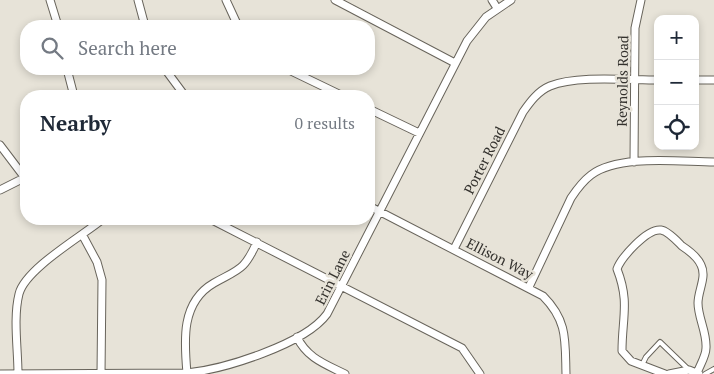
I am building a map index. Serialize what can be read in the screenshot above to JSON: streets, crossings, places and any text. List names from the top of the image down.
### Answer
{
  "streets": {
    "street": [
      "Reynolds Road",
      "Porter Road",
      "Ellison Way",
      "Erin Lane"
    ]
  },
  "crossings": [
    ["Reynolds Road", "Porter Road"],
    ["Porter Road", "Ellison Way"],
    ["Ellison Way", "Erin Lane"]
  ],
  "page": {
    "map_buttons": ["+", "−"],
    "search": "Search here",
    "heading": ["Nearby", "0 results"]
  }
}
